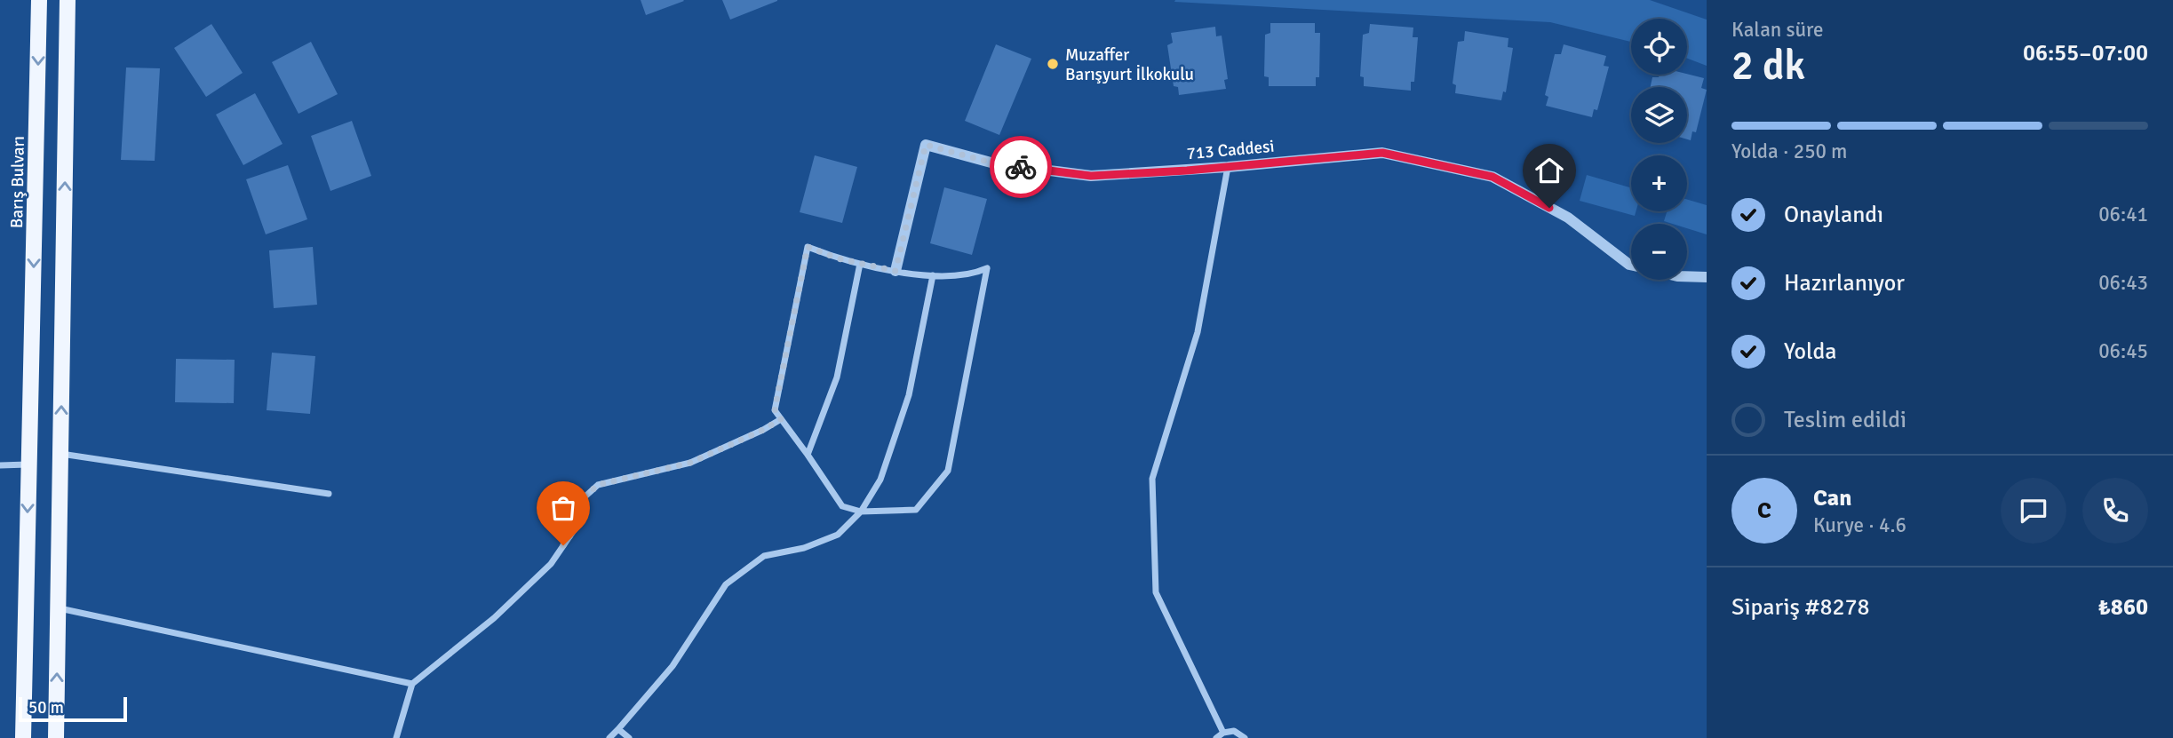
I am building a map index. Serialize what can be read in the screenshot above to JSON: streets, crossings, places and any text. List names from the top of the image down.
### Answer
{
  "streets": {
    "main road": ["Barış Bulvarı"],
    "street": ["713 Caddesi"]
  },
  "places": ["Muzaffer Barışyurt İlkokulu"],
  "scale_bar": "50 m",
  "page": {
    "heading": ["2 dk", "Kalan süre", "06:55–07:00"],
    "panel": [
      "Can",
      "Kurye · 4.6",
      "Sipariş #8278",
      "₺860"
    ],
    "map_buttons": ["+", "−"],
    "bar": "Yolda · 250 m",
    "list": [
      ["Onaylandı", "06:41"],
      ["Hazırlanıyor", "06:43"],
      ["Yolda", "06:45"],
      "Teslim edildi"
    ],
    "round": "C",
    "scale": "50 m"
  }
}
